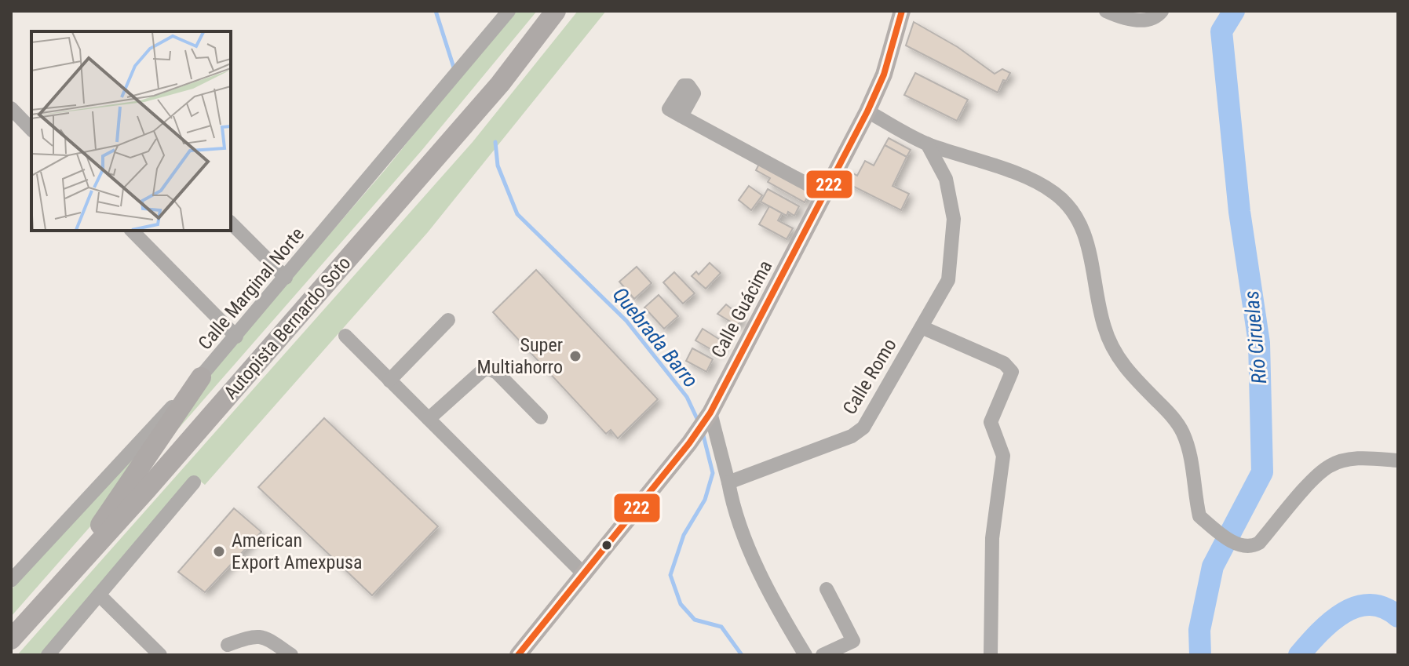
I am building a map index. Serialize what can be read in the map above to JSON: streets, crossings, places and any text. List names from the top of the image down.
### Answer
{
  "streets": {
    "highway": ["Autopista Bernardo Soto"],
    "main road": ["Calle Guácima"],
    "street": ["Calle Marginal Norte", "Calle Romo"]
  },
  "water": ["Quebrada Barro", "Río Ciruelas"],
  "places": ["Super Multiahorro", "American Export Amexpusa"],
  "lines": ["transit line 222"]
}
